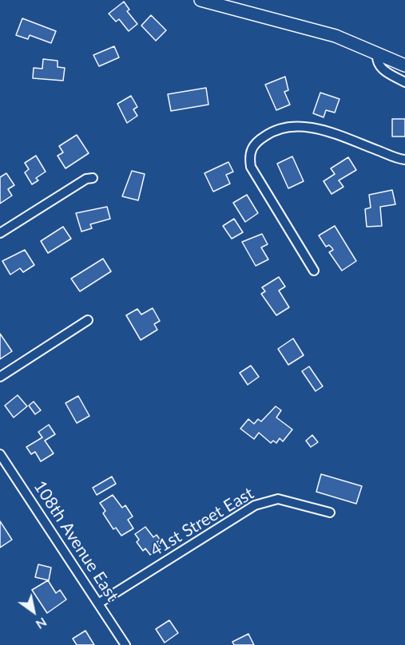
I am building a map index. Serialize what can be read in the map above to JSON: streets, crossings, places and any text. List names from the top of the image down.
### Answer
{
  "streets": {
    "street": ["41st Street East", "108th Avenue East"]
  },
  "crossings": [
    ["41st Street East", "108th Avenue East"]
  ],
  "north": "bottom right"
}
